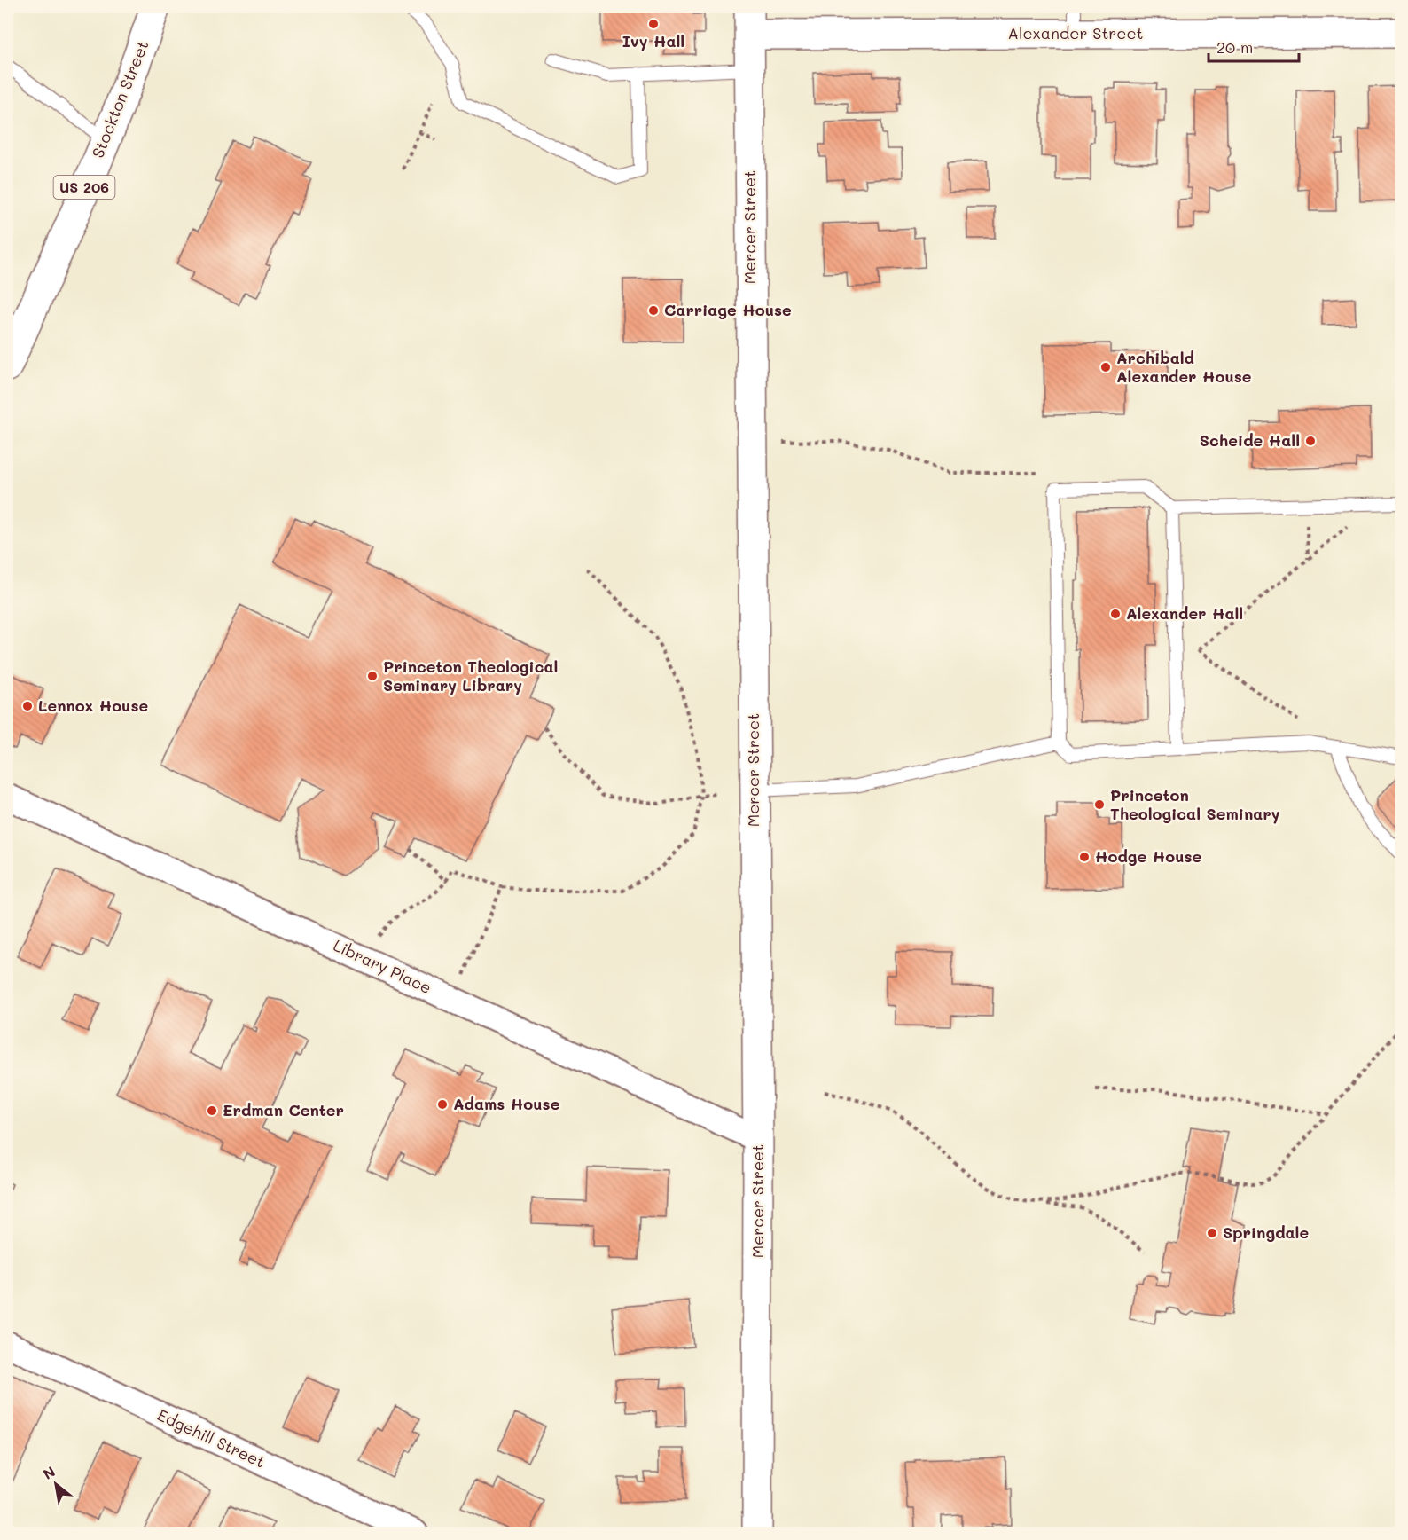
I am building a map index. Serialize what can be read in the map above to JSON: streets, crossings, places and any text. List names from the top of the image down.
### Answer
{
  "streets": {
    "main road": [
      "Alexander Street",
      "Stockton Street",
      "US 206",
      "Mercer Street"
    ],
    "street": ["Library Place", "Edgehill Street"]
  },
  "crossings": [
    ["Alexander Street", "Mercer Street"],
    ["Mercer Street", "Library Place"]
  ],
  "places": [
    "Ivy Hall",
    "Carriage House",
    "Archibald Alexander House",
    "Scheide Hall",
    "Alexander Hall",
    "Princeton Theological Seminary Library",
    "Lennox House",
    "Princeton Theological Seminary",
    "Hodge House",
    "Adams House",
    "Erdman Center",
    "Springdale"
  ],
  "scale_bar": "20 m",
  "north": "top left"
}
